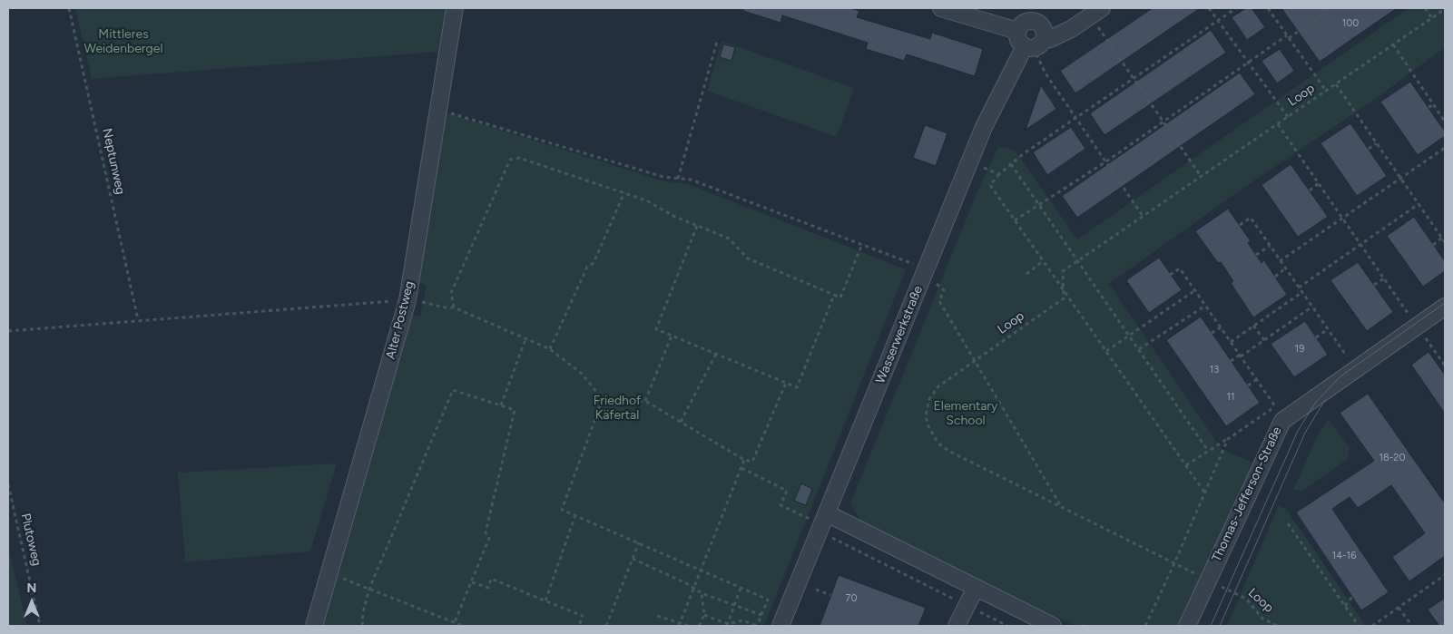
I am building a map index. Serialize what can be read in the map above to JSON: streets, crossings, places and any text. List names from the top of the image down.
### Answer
{
  "streets": {
    "street": ["Alter Postweg", "Wasserwerkstraße", "Thomas-Jefferson-Straße"],
    "path": ["Loop", "Neptunweg", "Plutoweg"]
  },
  "crossings": [
    ["Loop", "Thomas-Jefferson-Straße"]
  ],
  "parks": ["Mittleres Weidenbergel", "Friedhof Käfertal", "Elementary School"],
  "house_numbers": [
    "100",
    "19",
    "13",
    "11",
    "18-20",
    "14-16",
    "70"
  ],
  "north": "top"
}
